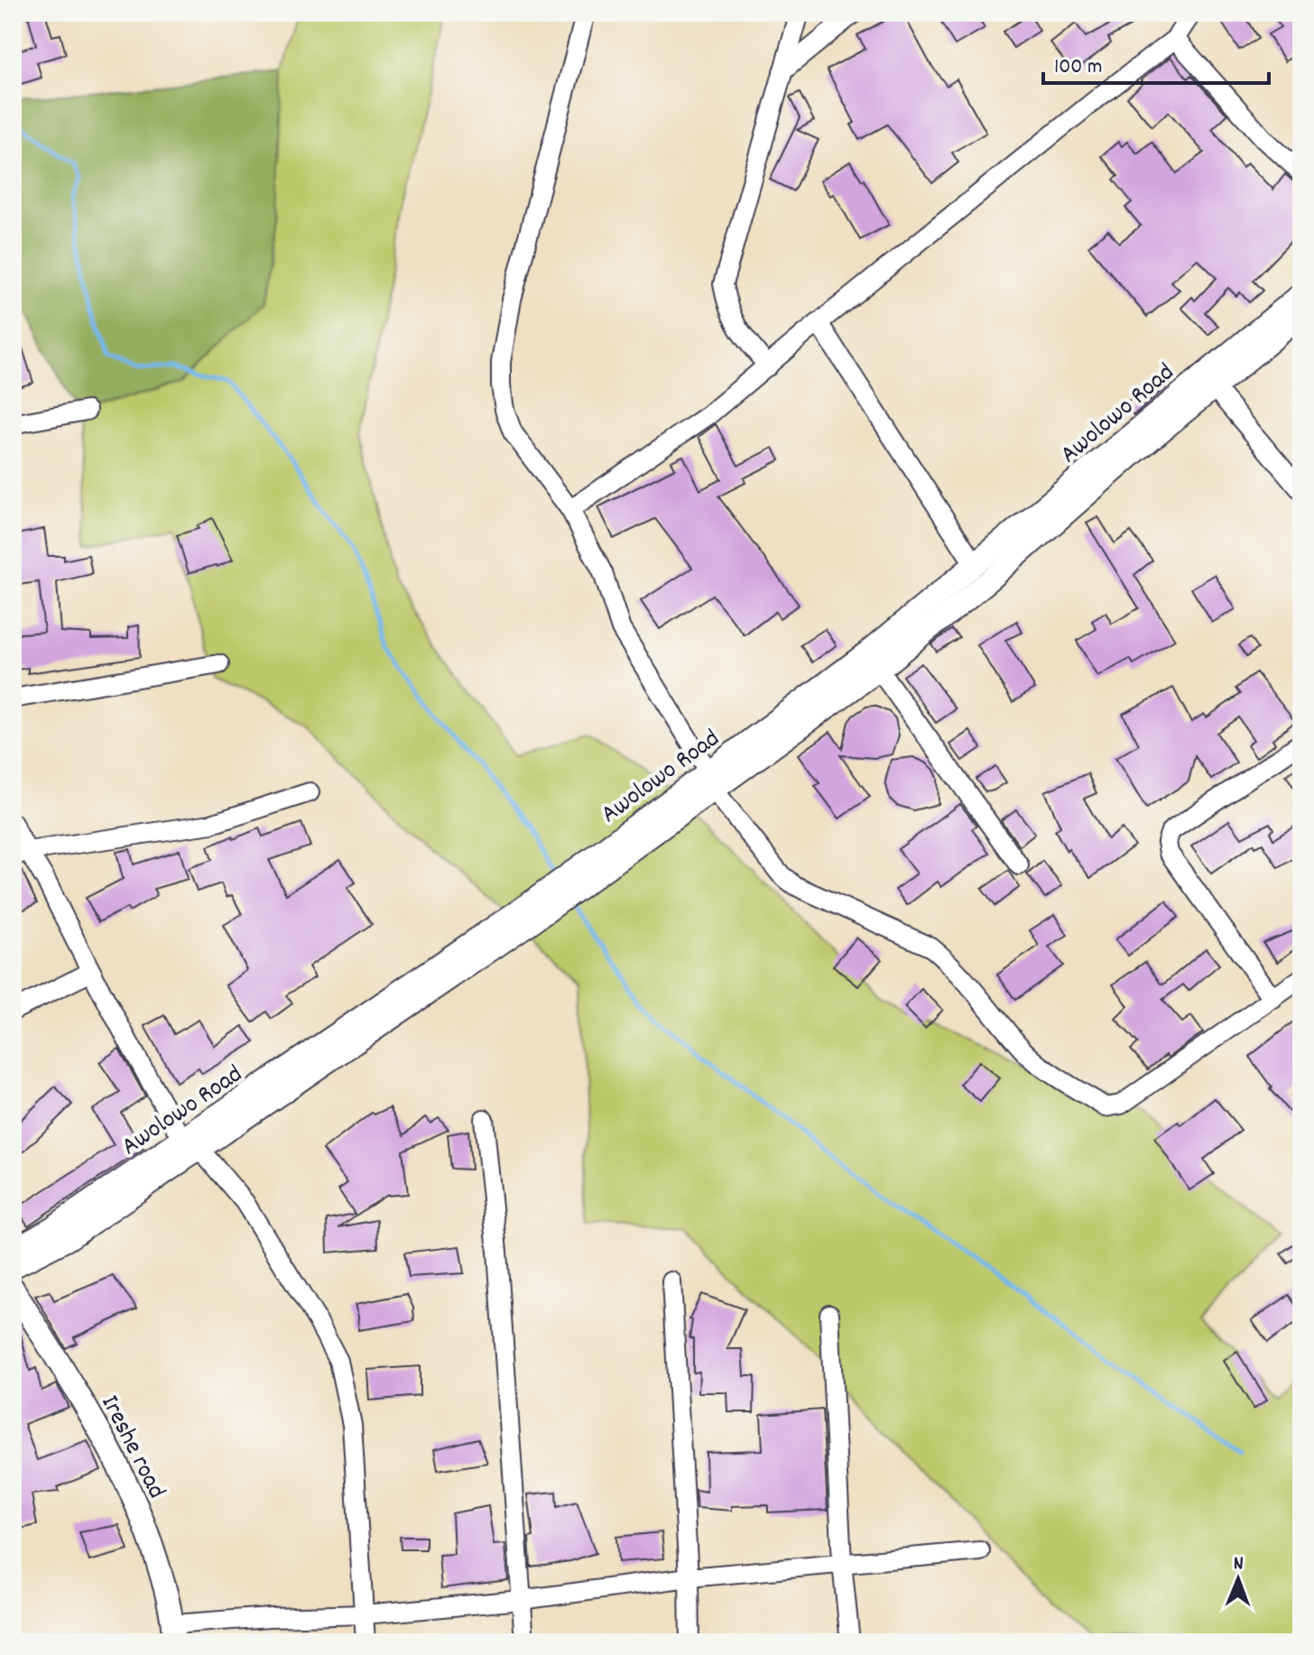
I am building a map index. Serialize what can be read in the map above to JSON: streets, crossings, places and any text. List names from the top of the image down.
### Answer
{
  "streets": {
    "main road": ["Awolowo Road", "Ireshe road"]
  },
  "scale_bar": "100 m",
  "north": "top"
}
